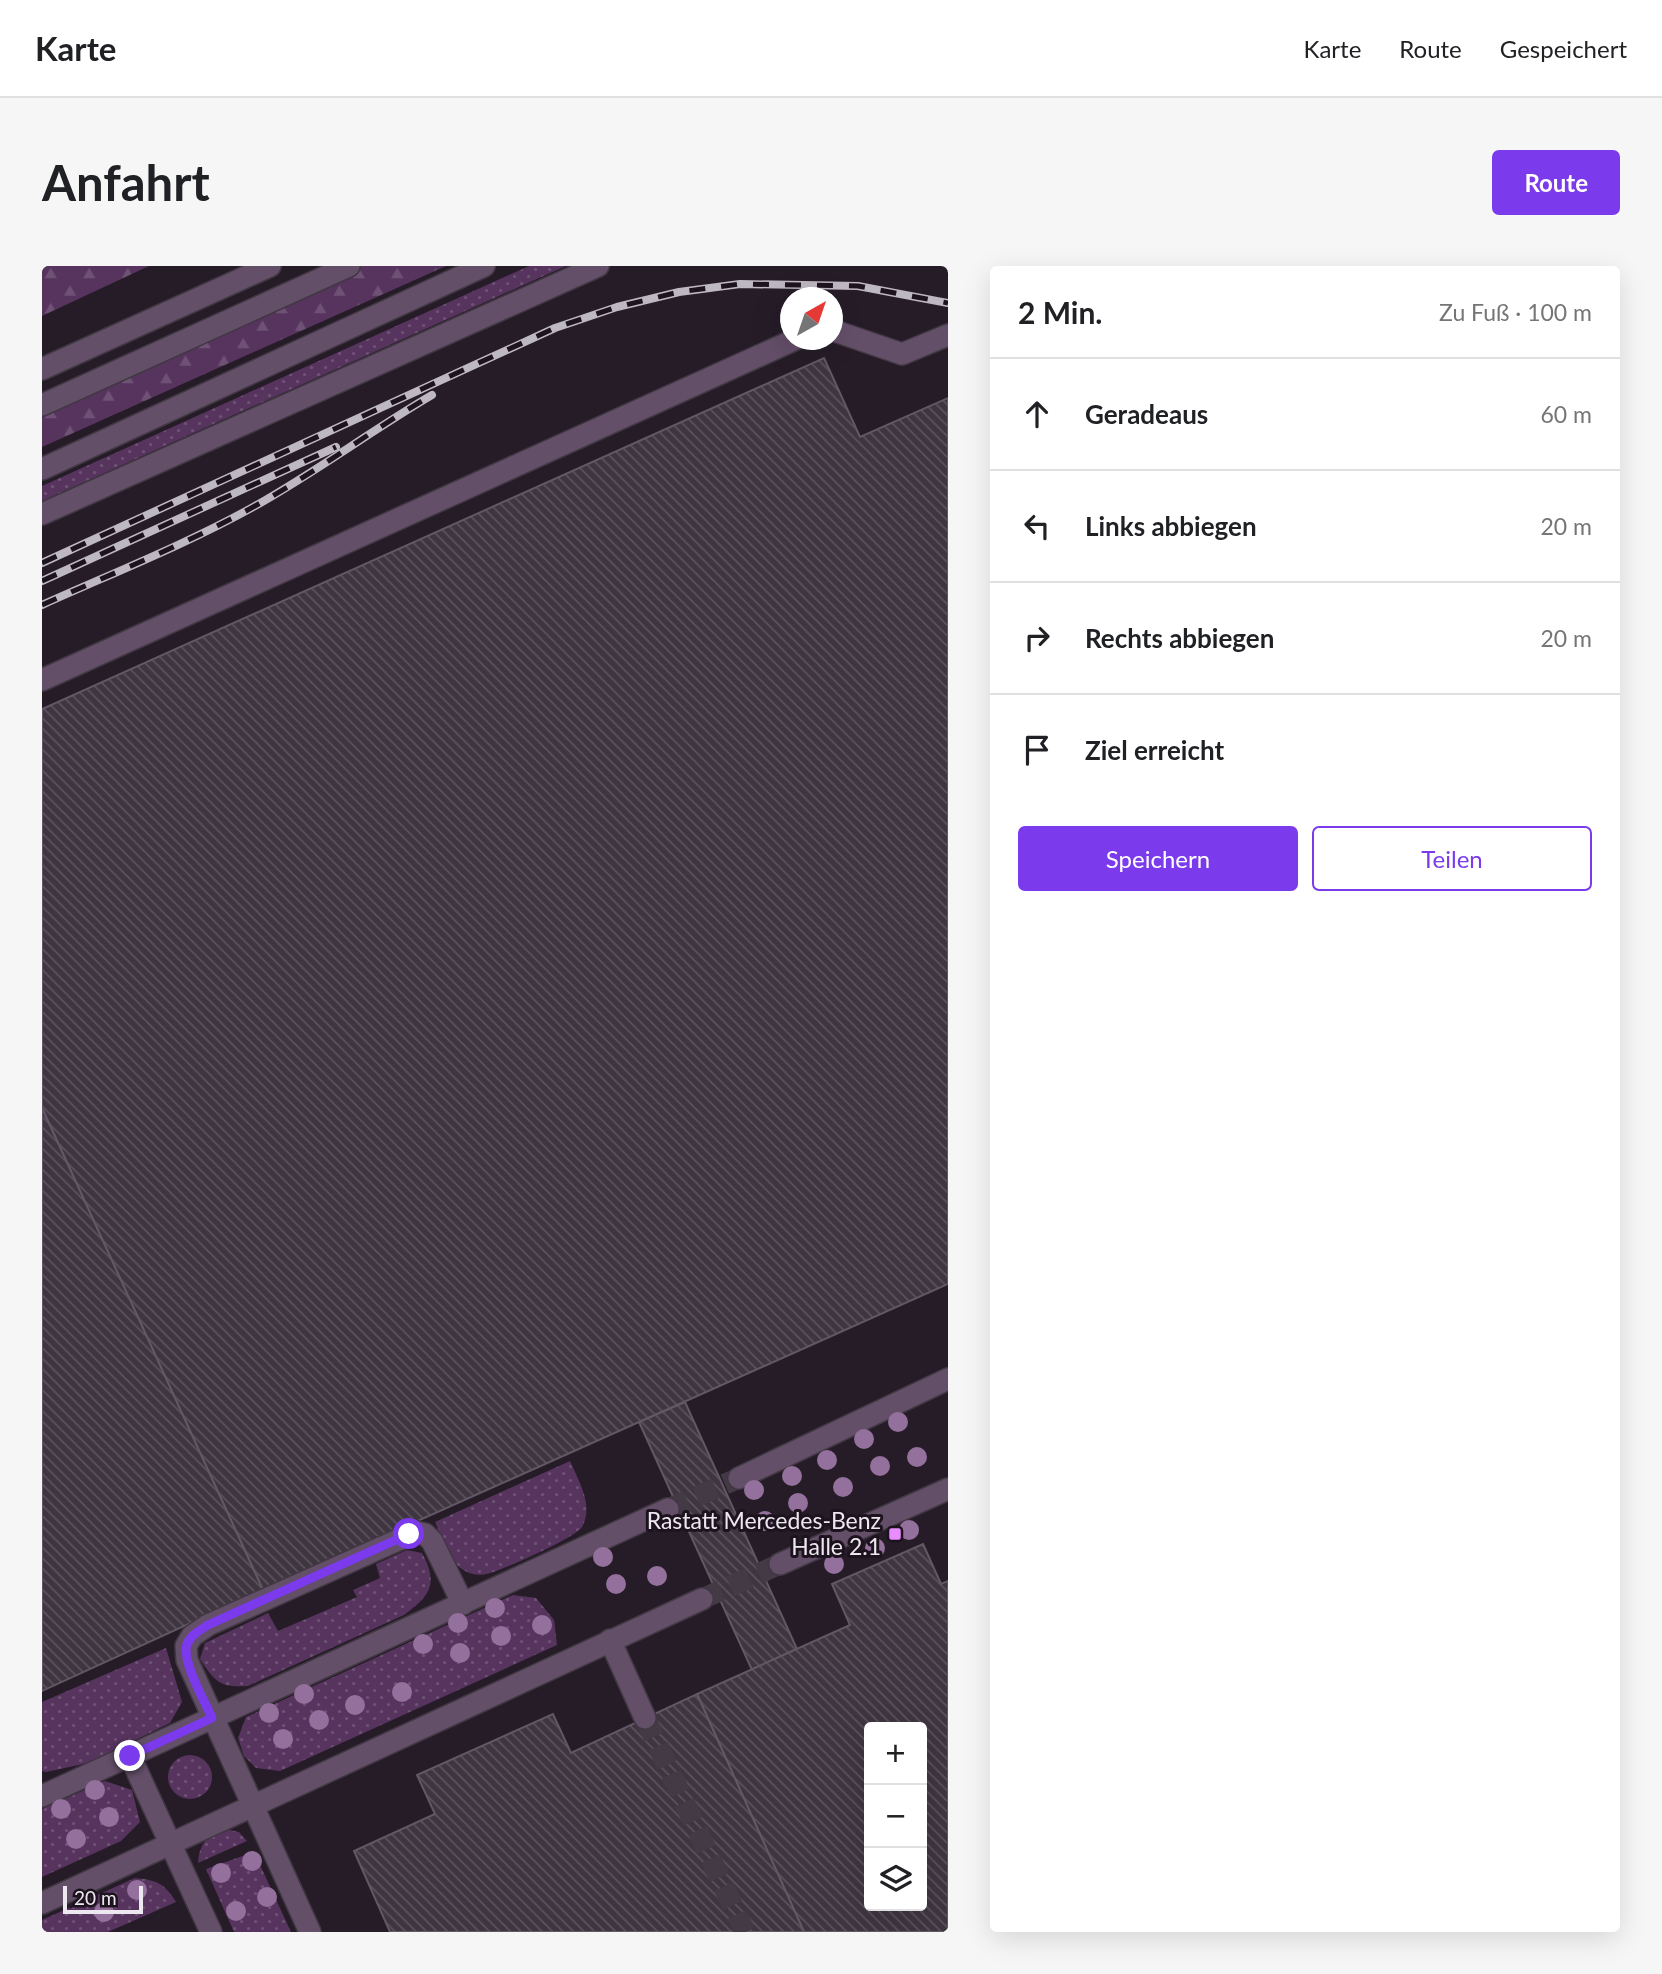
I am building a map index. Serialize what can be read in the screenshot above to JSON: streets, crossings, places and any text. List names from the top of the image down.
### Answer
{
  "places": {
    "transit": ["Rastatt Mercedes-Benz Halle 2.1"]
  },
  "scale_bar": "20 m",
  "north": "top right",
  "page": {
    "header": "Karte",
    "nav": ["Karte", "Route", "Gespeichert"],
    "buttons": [
      "Route",
      ["Speichern", "Teilen"]
    ],
    "title": "Anfahrt",
    "heading": ["2 Min.", "Zu Fuß · 100 m"],
    "list": [
      ["Geradeaus", "60 m"],
      ["Links abbiegen", "20 m"],
      ["Rechts abbiegen", "20 m"],
      "Ziel erreicht"
    ],
    "map_buttons": ["+", "−"],
    "scale": "20 m"
  }
}
